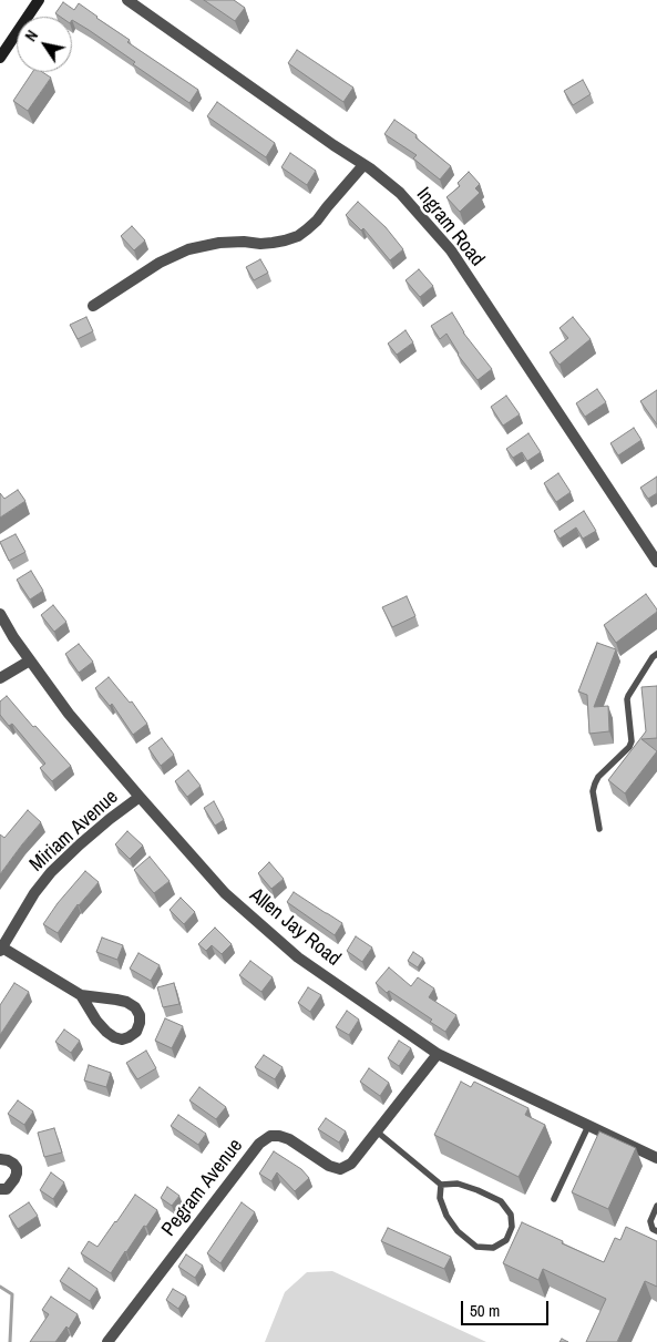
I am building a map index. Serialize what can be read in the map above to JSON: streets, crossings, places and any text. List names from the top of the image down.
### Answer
{
  "streets": {
    "street": [
      "Ingram Road",
      "Miriam Avenue",
      "Allen Jay Road",
      "Pegram Avenue"
    ]
  },
  "crossings": [
    ["Miriam Avenue", "Allen Jay Road"],
    ["Allen Jay Road", "Pegram Avenue"]
  ],
  "scale_bar": "50 m",
  "north": "top left"
}
